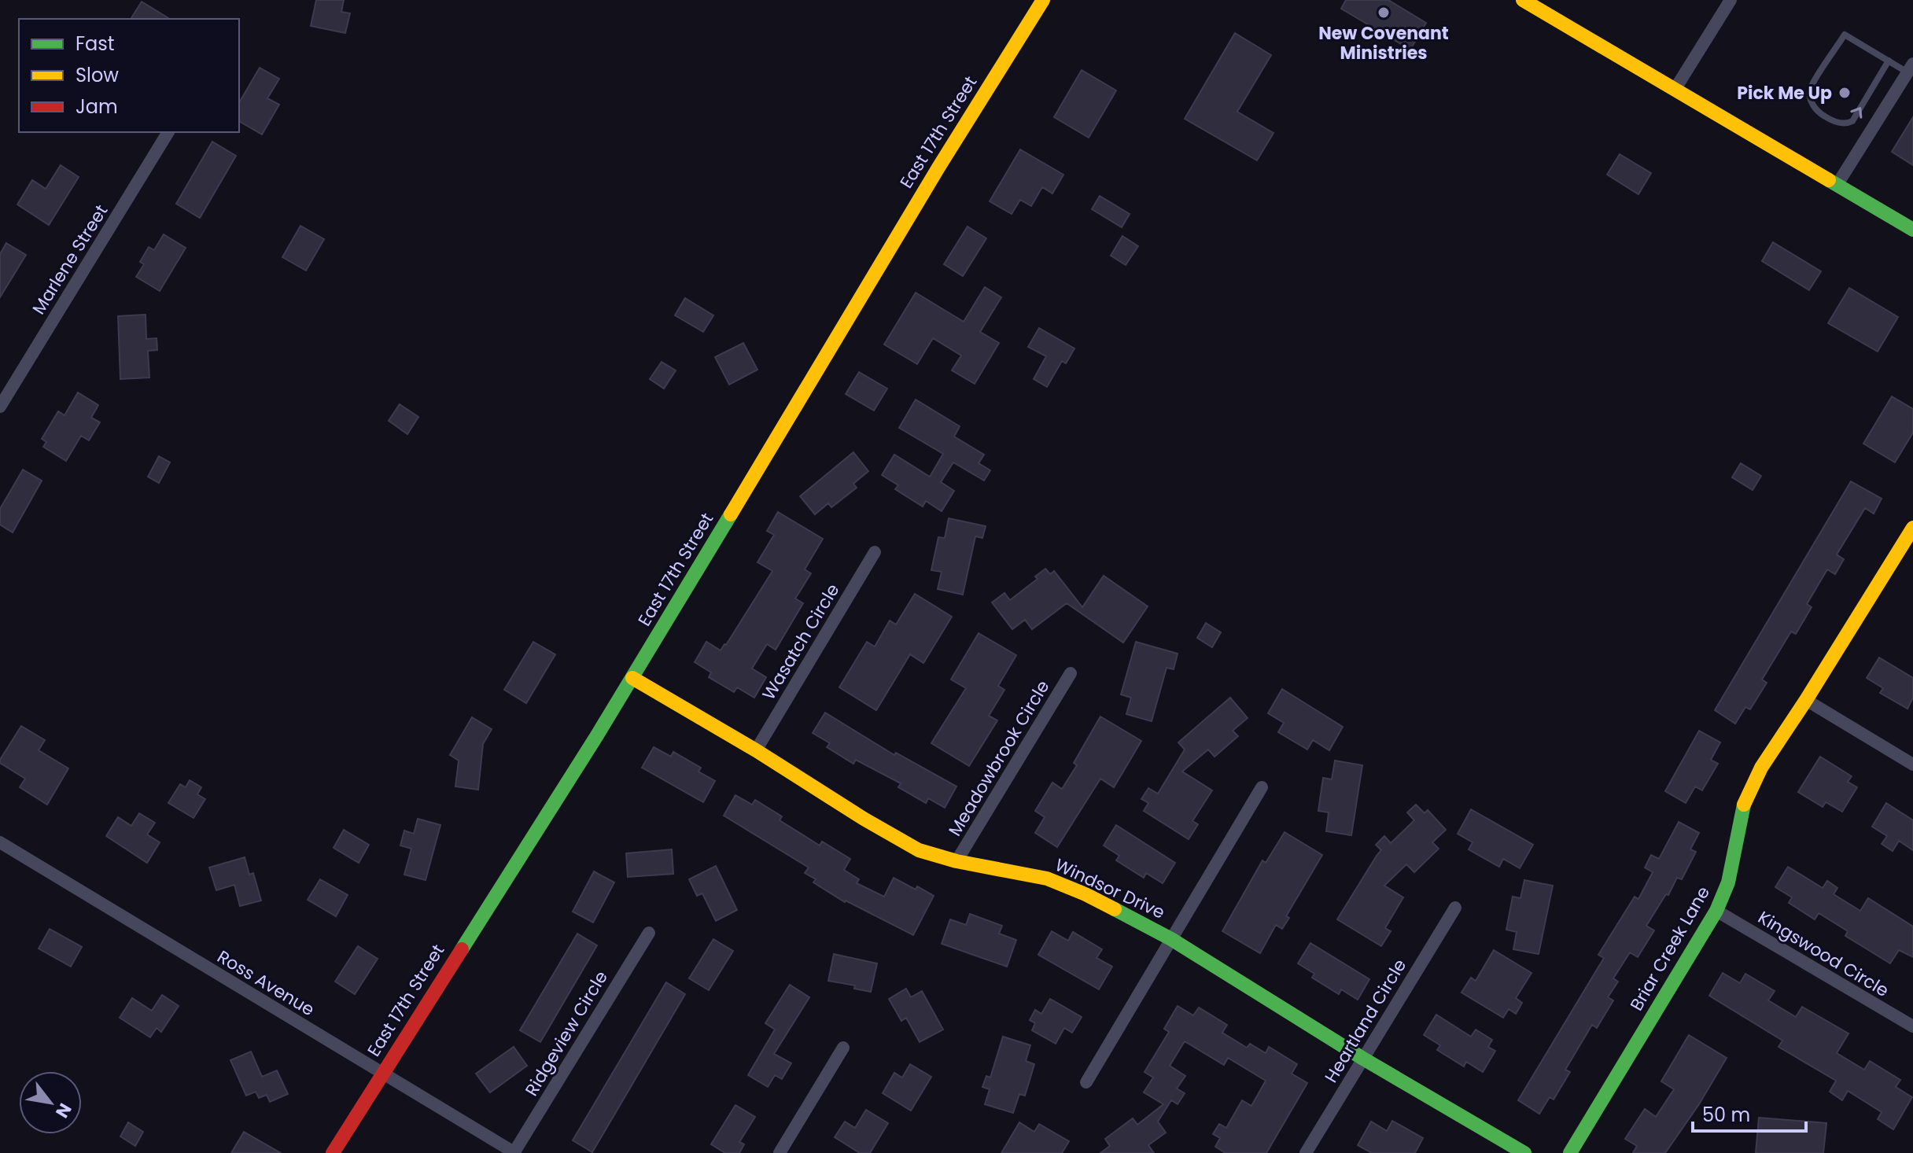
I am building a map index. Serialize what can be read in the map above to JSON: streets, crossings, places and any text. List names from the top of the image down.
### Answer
{
  "streets": {
    "main road": ["East 17th Street", "Windsor Drive", "Briar Creek Lane"],
    "street": [
      "Marlene Street",
      "Wasatch Circle",
      "Meadowbrook Circle",
      "Kingswood Circle",
      "Ross Avenue",
      "Heartland Circle",
      "Ridgeview Circle"
    ]
  },
  "crossings": [
    ["East 17th Street", "Windsor Drive"],
    ["East 17th Street", "Ross Avenue"],
    ["Wasatch Circle", "Windsor Drive"],
    ["Meadowbrook Circle", "Windsor Drive"],
    ["Windsor Drive", "Heartland Circle"],
    ["Briar Creek Lane", "Kingswood Circle"],
    ["Ross Avenue", "Ridgeview Circle"]
  ],
  "places": ["New Covenant Ministries", "Pick Me Up"],
  "legend": ["Fast", "Slow", "Jam"],
  "scale_bar": "50 m",
  "north": "bottom right"
}
